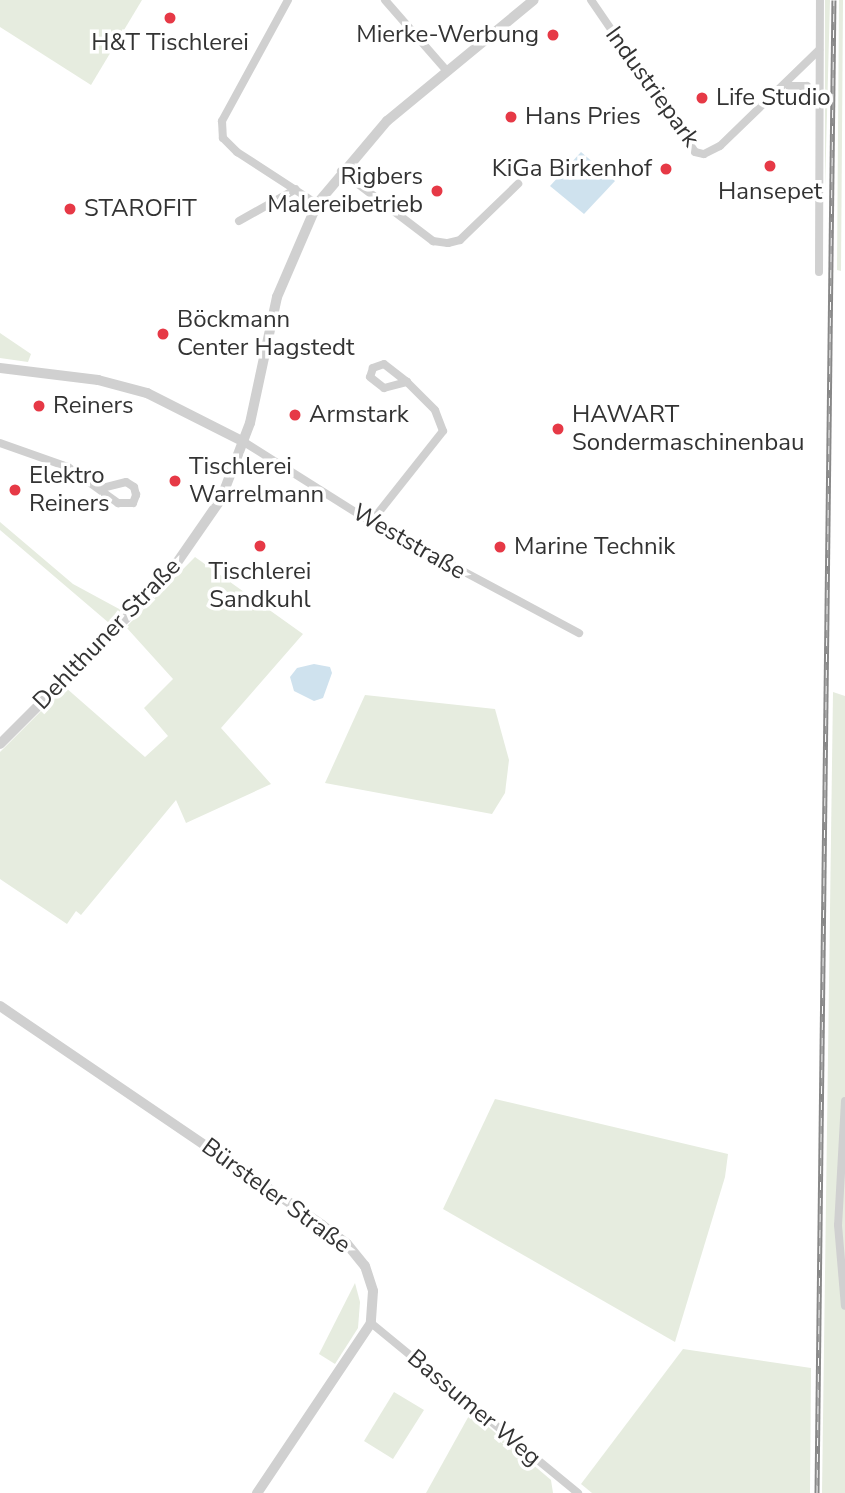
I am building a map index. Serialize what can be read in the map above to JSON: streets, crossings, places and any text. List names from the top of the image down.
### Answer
{
  "streets": {
    "street": [
      "Industriepark",
      "Weststraße",
      "Dehlthuner Straße",
      "Bürsteler Straße",
      "Bassumer Weg"
    ]
  },
  "crossings": [
    ["Weststraße", "Dehlthuner Straße"],
    ["Bürsteler Straße", "Bassumer Weg"]
  ],
  "places": [
    "H&T Tischlerei",
    "Mierke-Werbung",
    "Life Studio",
    "Hans Pries",
    "Hansepet",
    "KiGa Birkenhof",
    "Rigbers Malereibetrieb",
    "STAROFIT",
    "Böckmann Center Hagstedt",
    "Reiners",
    "Armstark",
    "HAWART Sondermaschinenbau",
    "Tischlerei Warrelmann",
    "Elektro Reiners",
    "Tischlerei Sandkuhl",
    "Marine Technik"
  ]
}
